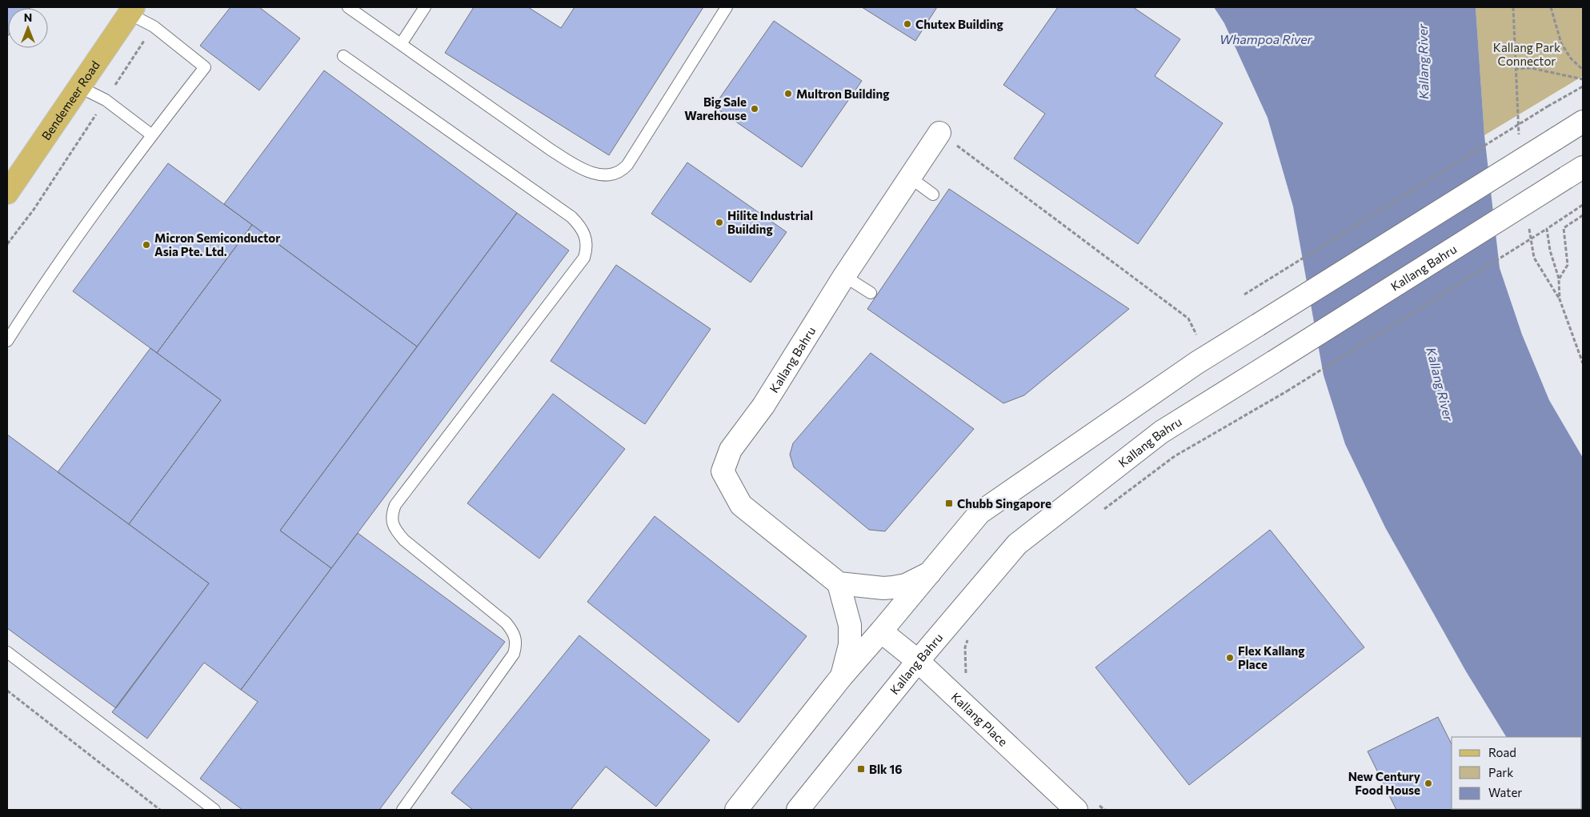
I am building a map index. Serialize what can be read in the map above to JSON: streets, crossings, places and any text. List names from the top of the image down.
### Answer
{
  "streets": {
    "main road": ["Bendemeer Road", "Kallang Bahru", "Kallang Place"]
  },
  "crossings": [
    ["Kallang Bahru", "Kallang Place"]
  ],
  "water": ["Whampoa River", "Kallang River"],
  "parks": ["Kallang Park Connector"],
  "places": {
    "other": [
      "Chutex Building",
      "Multron Building",
      "Big Sale Warehouse",
      "Hilite Industrial Building",
      "Micron Semiconductor Asia Pte. Ltd.",
      "Flex Kallang Place",
      "New Century Food House"
    ],
    "transit": ["Chubb Singapore", "Blk 16"]
  },
  "legend": ["Road", "Park", "Water"],
  "north": "top"
}
